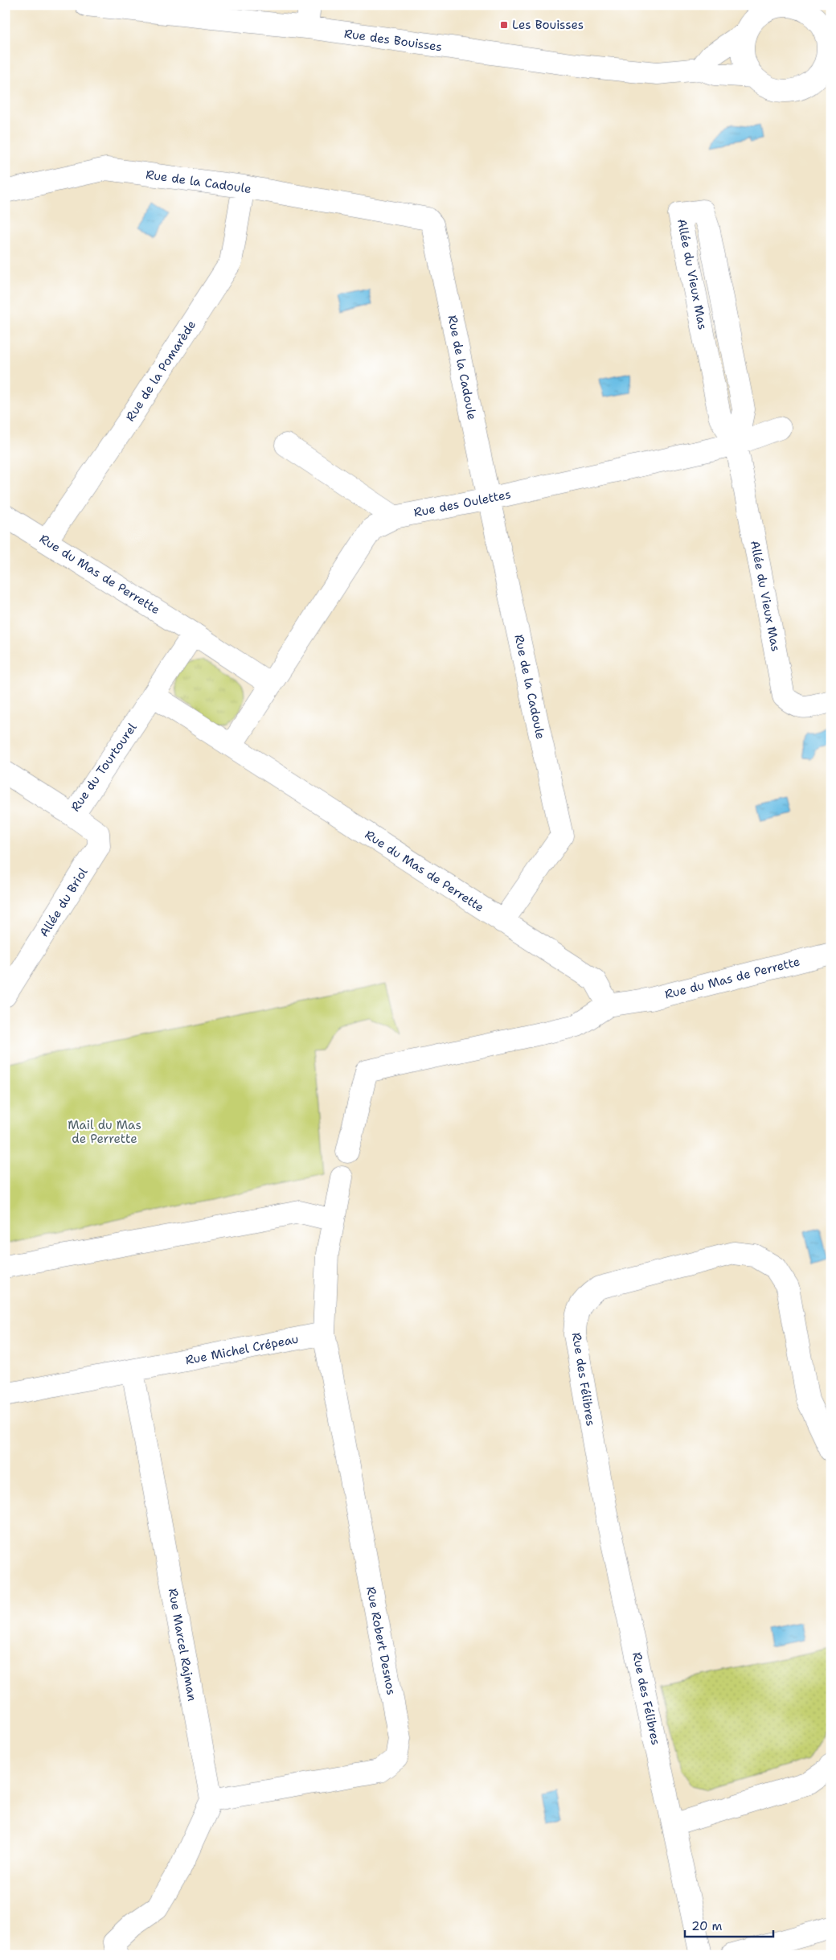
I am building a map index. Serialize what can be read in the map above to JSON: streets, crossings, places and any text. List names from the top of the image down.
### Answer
{
  "streets": {
    "street": [
      "Rue des Bouisses",
      "Rue de la Cadoule",
      "Allée du Vieux Mas",
      "Rue de la Pomarède",
      "Rue des Oulettes",
      "Rue du Mas de Perrette",
      "Rue du Tourtourel",
      "Allée du Briol",
      "Rue Michel Crépeau",
      "Rue des Félibres",
      "Rue Robert Desnos",
      "Rue Marcel Rajman"
    ]
  },
  "crossings": [
    ["Rue de la Cadoule", "Rue de la Pomarède"],
    ["Rue de la Cadoule", "Rue des Oulettes"],
    ["Rue de la Cadoule", "Rue du Mas de Perrette"],
    ["Allée du Vieux Mas", "Rue des Oulettes"],
    ["Rue de la Pomarède", "Rue du Mas de Perrette"],
    ["Rue des Oulettes", "Rue du Mas de Perrette"],
    ["Rue du Mas de Perrette", "Rue du Tourtourel"],
    ["Rue du Tourtourel", "Allée du Briol"],
    ["Rue Michel Crépeau", "Rue Robert Desnos"],
    ["Rue Michel Crépeau", "Rue Marcel Rajman"],
    ["Rue Robert Desnos", "Rue Marcel Rajman"]
  ],
  "parks": ["Mail du Mas de Perrette"],
  "places": {
    "transit": ["Les Bouisses"]
  },
  "scale_bar": "20 m"
}
